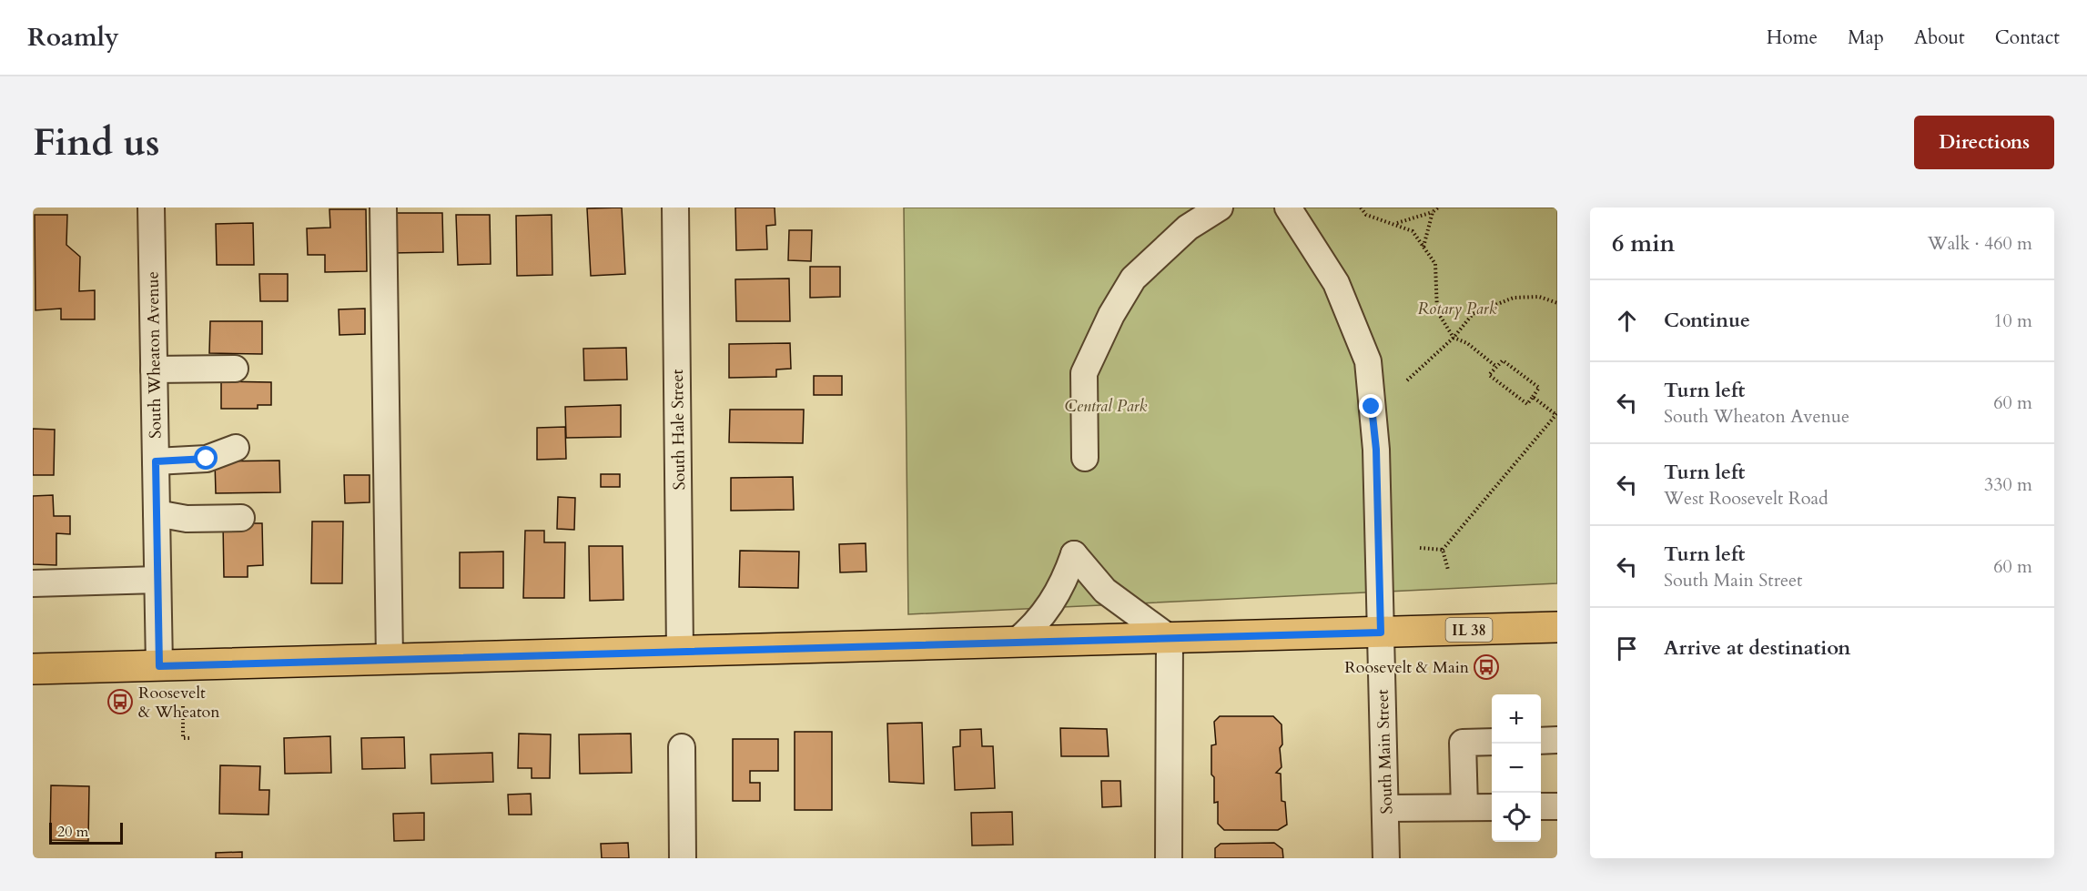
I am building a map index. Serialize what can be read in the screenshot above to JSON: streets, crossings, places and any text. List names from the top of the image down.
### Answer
{
  "streets": {
    "main road": ["IL 38"],
    "street": ["South Wheaton Avenue", "South Hale Street", "South Main Street"]
  },
  "crossings": [
    ["South Wheaton Avenue", "IL 38"],
    ["South Hale Street", "IL 38"],
    ["IL 38", "South Main Street"]
  ],
  "parks": ["Rotary Park", "Central Park"],
  "places": {
    "bus stop": ["Roosevelt & Main", "Roosevelt & Wheaton"]
  },
  "scale_bar": "20 m",
  "page": {
    "header": "Roamly",
    "nav": [
      "Home",
      "Map",
      "About",
      "Contact"
    ],
    "buttons": "Directions",
    "title": "Find us",
    "heading": ["6 min", "Walk · 460 m"],
    "list": [
      ["Continue", "10 m"],
      ["Turn left", "South Wheaton Avenue", "60 m"],
      ["Turn left", "West Roosevelt Road", "330 m"],
      ["Turn left", "South Main Street", "60 m"],
      "Arrive at destination"
    ],
    "map_buttons": ["+", "−"],
    "scale": "20 m"
  }
}
